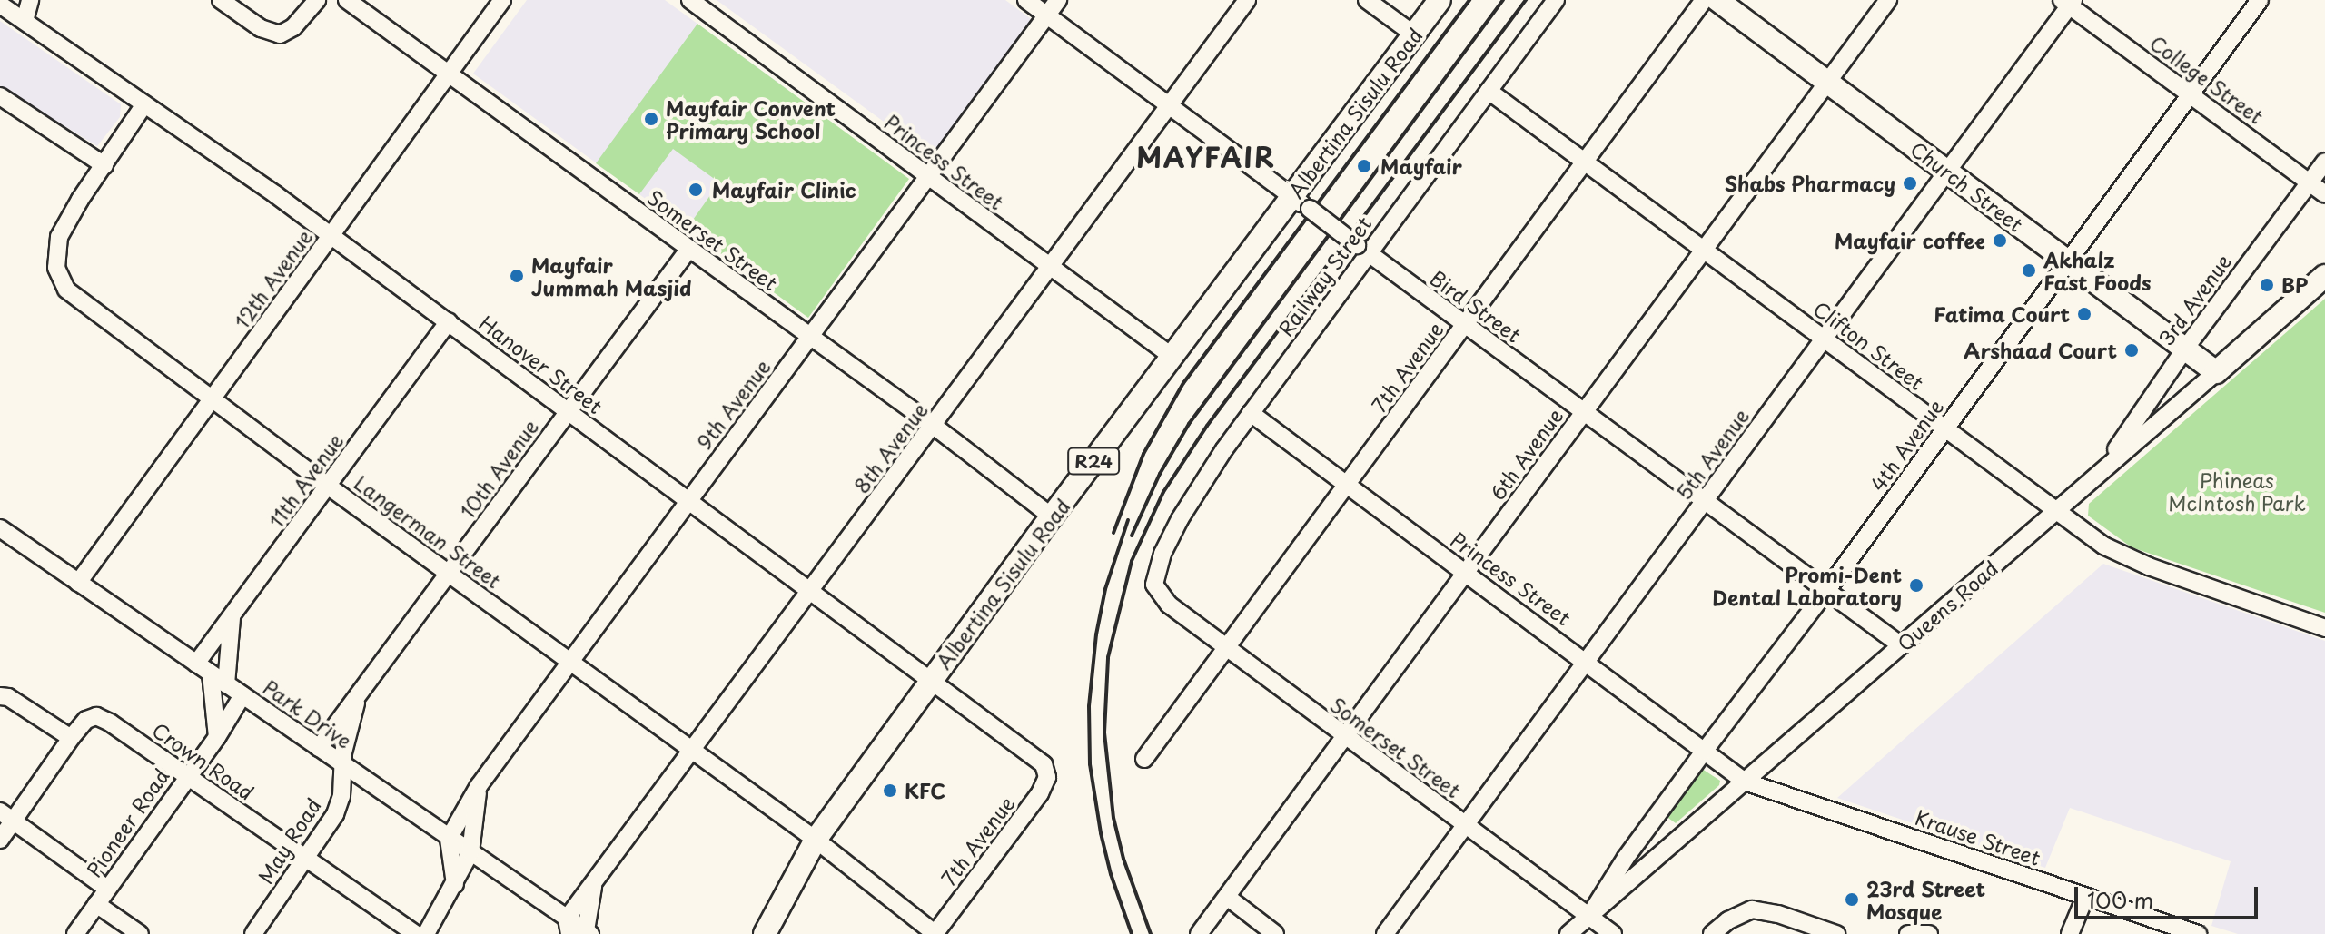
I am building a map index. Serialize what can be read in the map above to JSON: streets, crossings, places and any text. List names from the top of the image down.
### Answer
{
  "streets": {
    "main road": [
      "Albertina Sisulu Road",
      "Church Street",
      "R24",
      "Queens Road"
    ],
    "street": [
      "College Street",
      "Princess Street",
      "Somerset Street",
      "Railway Street",
      "12th Avenue",
      "3rd Avenue",
      "Bird Street",
      "Clifton Street",
      "Hanover Street",
      "7th Avenue",
      "9th Avenue",
      "4th Avenue",
      "8th Avenue",
      "6th Avenue",
      "5th Avenue",
      "10th Avenue",
      "11th Avenue",
      "Langerman Street",
      "Park Drive",
      "Crown Road",
      "Pioneer Road",
      "Krause Street",
      "May Road"
    ]
  },
  "crossings": [
    ["College Street", "3rd Avenue"],
    ["College Street", "4th Avenue"],
    ["College Street", "5th Avenue"],
    ["Albertina Sisulu Road", "Princess Street"],
    ["Albertina Sisulu Road", "Somerset Street"],
    ["Albertina Sisulu Road", "Bird Street"],
    ["Albertina Sisulu Road", "Hanover Street"],
    ["Albertina Sisulu Road", "Langerman Street"],
    ["Princess Street", "Railway Street"],
    ["Princess Street", "7th Avenue"],
    ["Princess Street", "9th Avenue"],
    ["Princess Street", "4th Avenue"],
    ["Princess Street", "8th Avenue"],
    ["Princess Street", "6th Avenue"],
    ["Princess Street", "5th Avenue"],
    ["Princess Street", "Queens Road"],
    ["Princess Street", "Krause Street"],
    ["Church Street", "3rd Avenue"],
    ["Church Street", "4th Avenue"],
    ["Church Street", "6th Avenue"],
    ["Church Street", "5th Avenue"],
    ["Church Street", "Queens Road"],
    ["Somerset Street", "Railway Street"],
    ["Somerset Street", "12th Avenue"],
    ["Somerset Street", "7th Avenue"],
    ["Somerset Street", "9th Avenue"],
    ["Somerset Street", "4th Avenue"],
    ["Somerset Street", "8th Avenue"],
    ["Somerset Street", "6th Avenue"],
    ["Somerset Street", "5th Avenue"],
    ["Somerset Street", "10th Avenue"],
    ["Somerset Street", "Queens Road"],
    ["Railway Street", "Bird Street"],
    ["Railway Street", "Clifton Street"],
    ["12th Avenue", "Hanover Street"],
    ["12th Avenue", "Langerman Street"],
    ["12th Avenue", "Park Drive"],
    ["3rd Avenue", "Queens Road"],
    ["Bird Street", "7th Avenue"],
    ["Bird Street", "9th Avenue"],
    ["Bird Street", "4th Avenue"],
    ["Bird Street", "8th Avenue"],
    ["Bird Street", "6th Avenue"],
    ["Bird Street", "5th Avenue"],
    ["Bird Street", "Queens Road"],
    ["Clifton Street", "7th Avenue"],
    ["Clifton Street", "4th Avenue"],
    ["Clifton Street", "6th Avenue"],
    ["Clifton Street", "5th Avenue"],
    ["Clifton Street", "Queens Road"],
    ["Hanover Street", "7th Avenue"],
    ["Hanover Street", "9th Avenue"],
    ["Hanover Street", "8th Avenue"],
    ["Hanover Street", "10th Avenue"],
    ["Hanover Street", "11th Avenue"],
    ["Hanover Street", "Langerman Street"],
    ["7th Avenue", "Langerman Street"],
    ["9th Avenue", "Langerman Street"],
    ["9th Avenue", "Park Drive"],
    ["4th Avenue", "Queens Road"],
    ["8th Avenue", "Langerman Street"],
    ["8th Avenue", "Park Drive"],
    ["10th Avenue", "Langerman Street"],
    ["10th Avenue", "Park Drive"],
    ["10th Avenue", "May Road"],
    ["11th Avenue", "Langerman Street"],
    ["11th Avenue", "Park Drive"],
    ["Queens Road", "Krause Street"],
    ["Park Drive", "Pioneer Road"],
    ["Park Drive", "May Road"],
    ["Crown Road", "Pioneer Road"],
    ["Crown Road", "May Road"]
  ],
  "districts": ["MAYFAIR"],
  "parks": ["Phineas McIntosh Park"],
  "places": [
    "Mayfair Convent Primary School",
    "Mayfair",
    "Shabs Pharmacy",
    "Mayfair Clinic",
    "Mayfair coffee",
    "Akhalz Fast Foods",
    "Mayfair Jummah Masjid",
    "BP",
    "Fatima Court",
    "Arshaad Court",
    "Promi-Dent Dental Laboratory",
    "KFC",
    "23rd Street Mosque"
  ],
  "scale_bar": "100 m"
}
